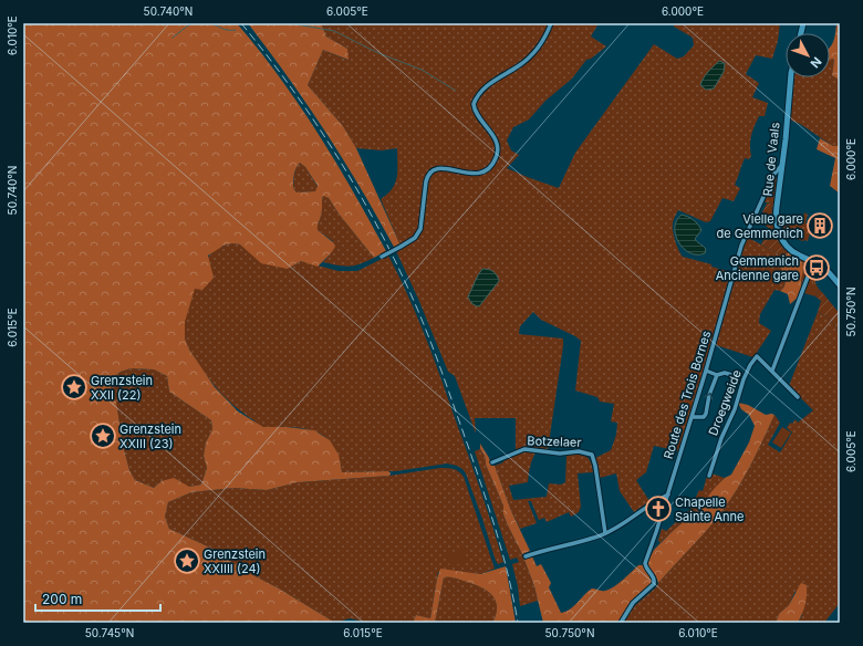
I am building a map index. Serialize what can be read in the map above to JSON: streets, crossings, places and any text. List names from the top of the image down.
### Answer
{
  "streets": {
    "main road": ["Rue de Vaals"],
    "street": ["Route des Trois Bornes", "Droegweide", "Botzelaer"]
  },
  "crossings": [
    ["Rue de Vaals", "Route des Trois Bornes"]
  ],
  "places": {
    "building": ["Vielle gare de Gemmenich"],
    "bus stop": ["Gemmenich Ancienne gare"],
    "place": ["Grenzstein XXII (22)", "Grenzstein XXIII (23)", "Grenzstein XXIIII (24)"],
    "church": ["Chapelle Sainte Anne"]
  },
  "scale_bar": "200 m",
  "north": "bottom right",
  "coordinates": [
    "50.740°N",
    "6.005°E",
    "6.000°E",
    "6.010°E",
    "50.750°N",
    "6.015°E",
    "50.745°N"
  ]
}
